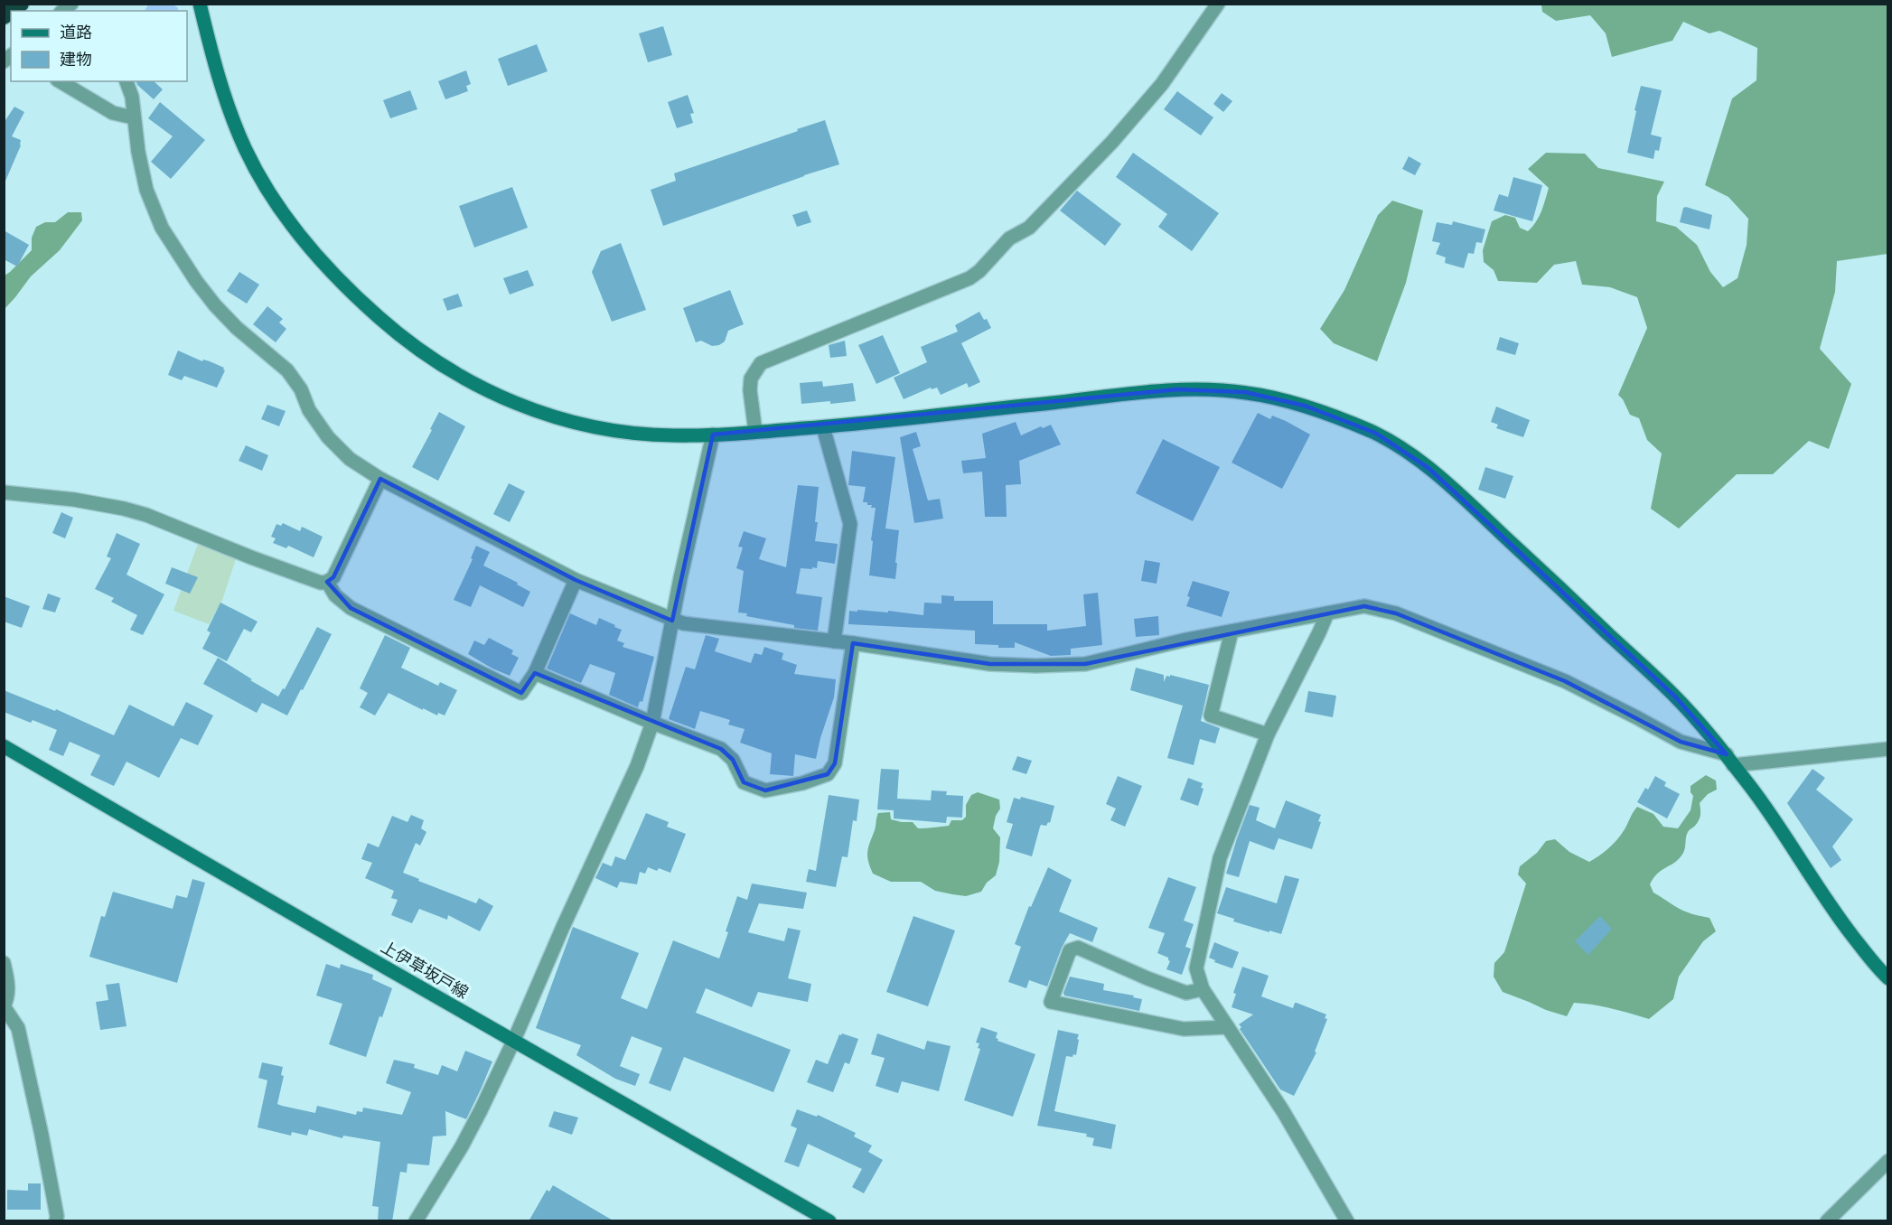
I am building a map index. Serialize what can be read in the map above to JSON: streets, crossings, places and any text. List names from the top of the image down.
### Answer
{
  "streets": {
    "street": ["上伊草坂戸線"]
  },
  "legend": ["道路", "建物"]
}
